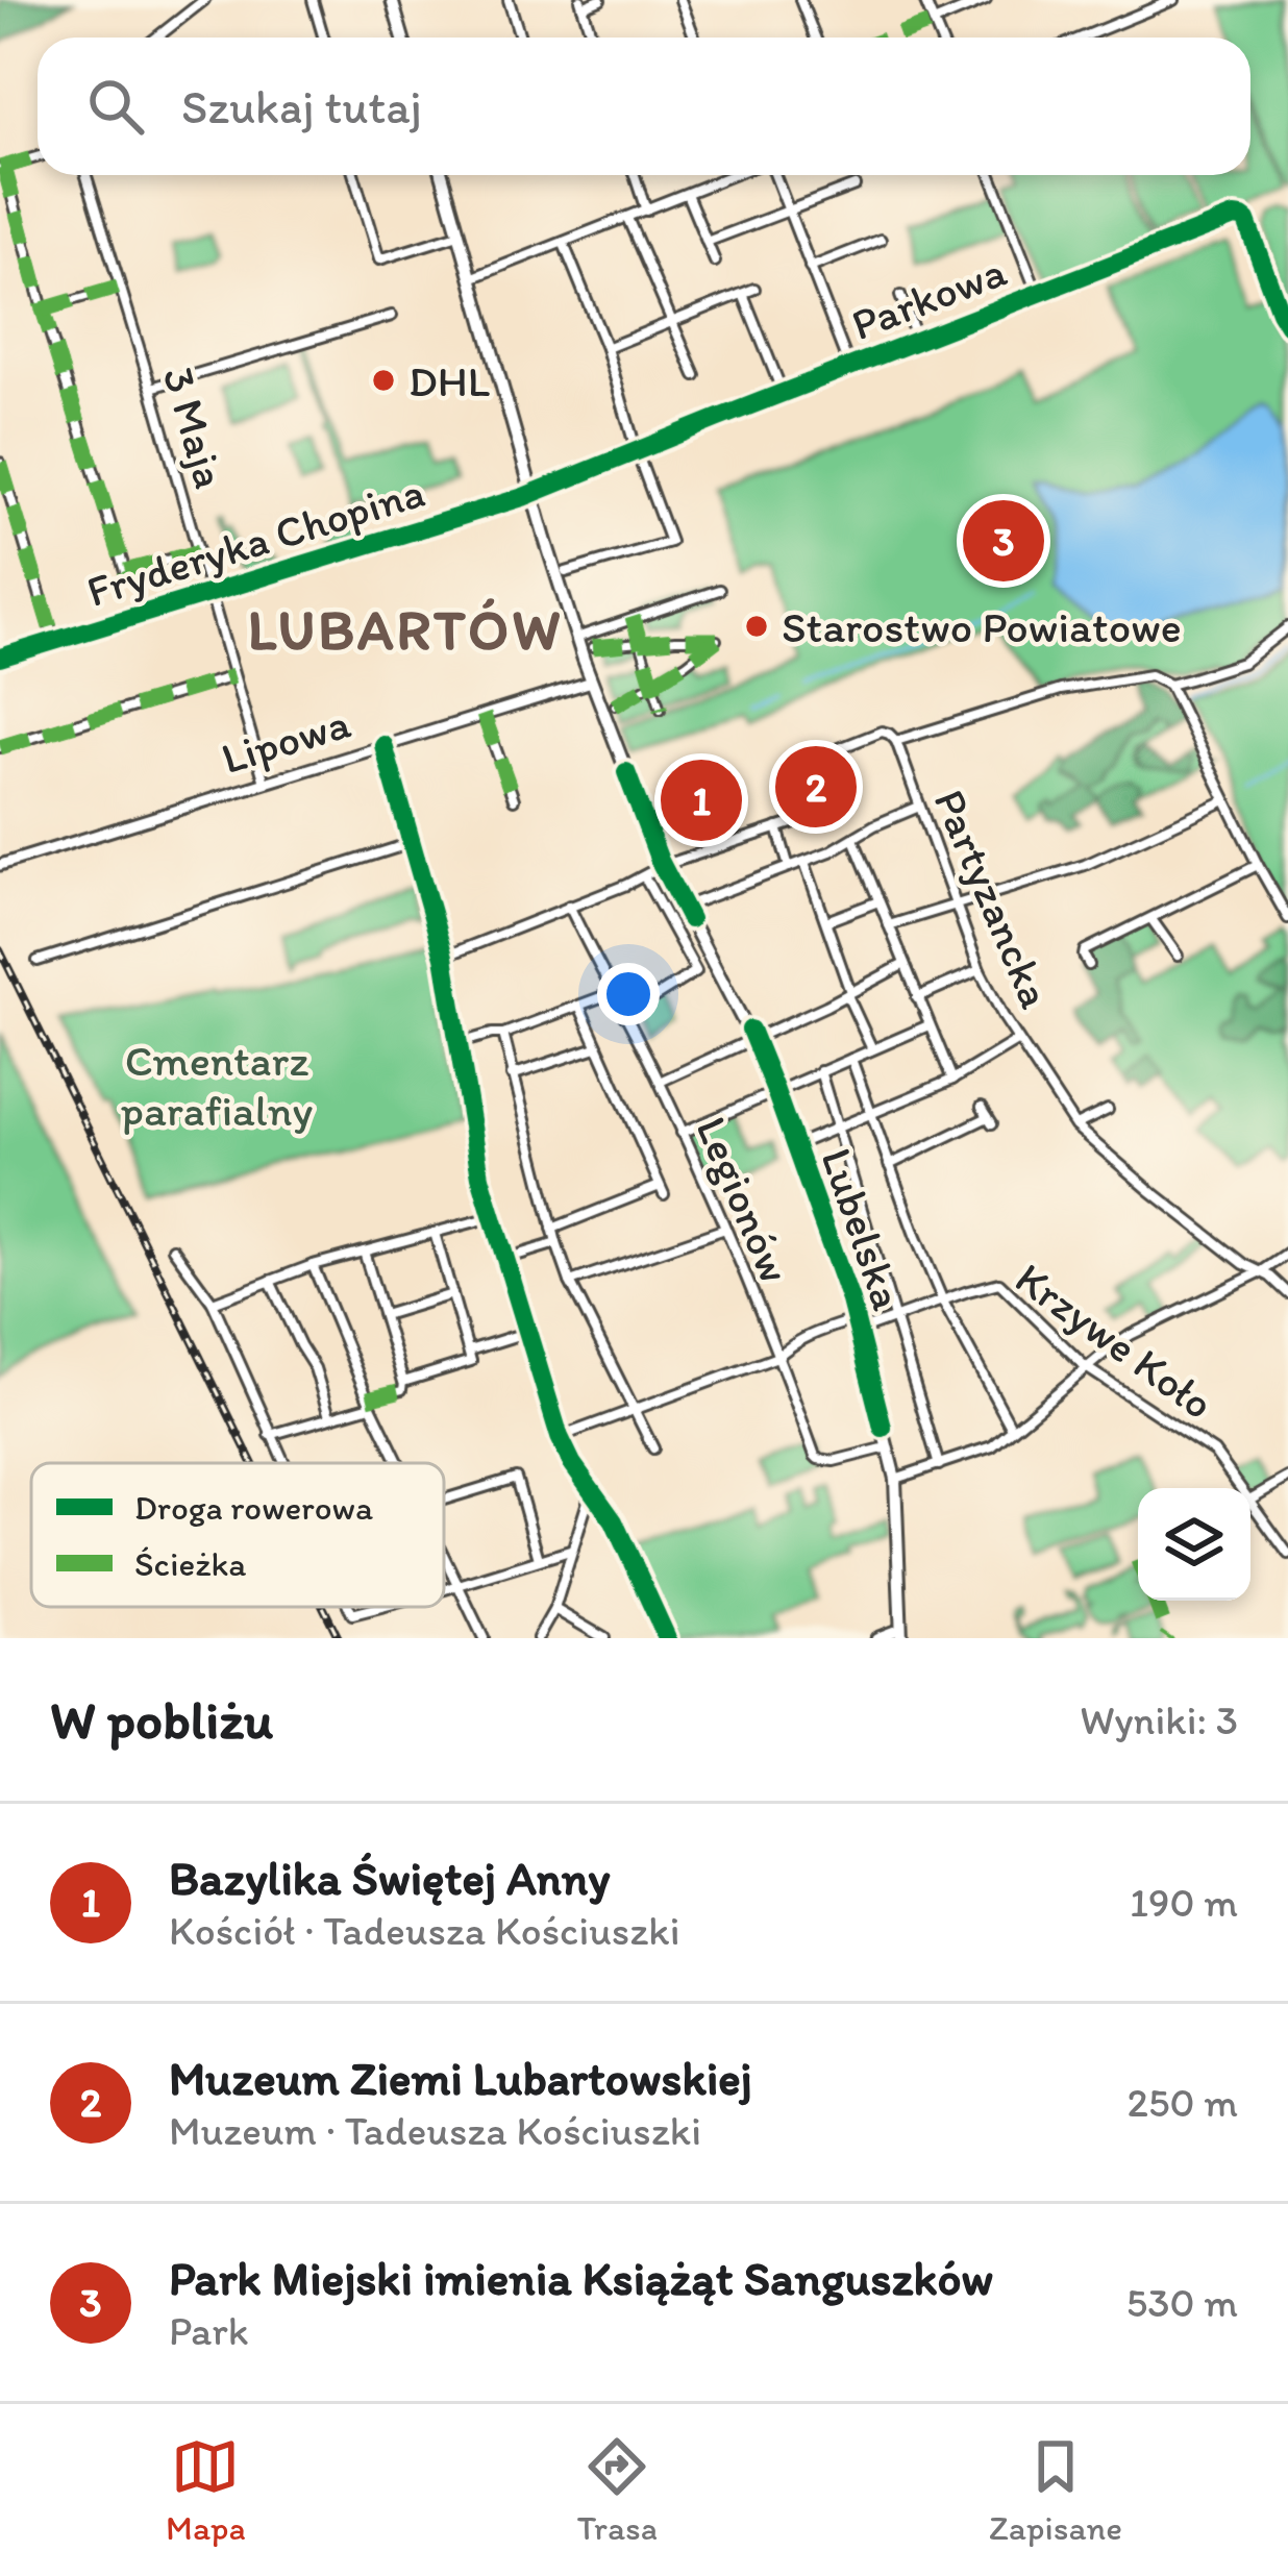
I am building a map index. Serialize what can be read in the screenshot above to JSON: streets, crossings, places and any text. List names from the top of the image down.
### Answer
{
  "streets": {
    "main road": ["Lubelska"],
    "street": [
      "Parkowa",
      "3 Maja",
      "Fryderyka Chopina",
      "Lipowa",
      "Partyzancka",
      "Legionów",
      "Krzywe Koło"
    ]
  },
  "crossings": [
    ["Parkowa", "Fryderyka Chopina"],
    ["Parkowa", "Lubelska"],
    ["3 Maja", "Fryderyka Chopina"],
    ["3 Maja", "Lipowa"],
    ["Fryderyka Chopina", "Lubelska"],
    ["Lipowa", "Lubelska"],
    ["Legionów", "Lubelska"],
    ["Legionów", "Krzywe Koło"],
    ["Lubelska", "Krzywe Koło"]
  ],
  "districts": ["LUBARTÓW"],
  "parks": ["Cmentarz parafialny"],
  "places": ["DHL", "Starostwo Powiatowe"],
  "legend": ["Droga rowerowa", "Ścieżka"],
  "page": {
    "search": "Szukaj tutaj",
    "pins": ["3", "2", "1"],
    "heading": ["W pobliżu", "Wyniki: 3"],
    "list": [
      {
        "mark": "1",
        "name": "Bazylika Świętej Anny",
        "note": "Kościół · Tadeusza Kościuszki",
        "value": "190 m"
      },
      {
        "mark": "2",
        "name": "Muzeum Ziemi Lubartowskiej",
        "note": "Muzeum · Tadeusza Kościuszki",
        "value": "250 m"
      },
      {
        "mark": "3",
        "name": "Park Miejski imienia Książąt Sanguszków",
        "note": "Park",
        "value": "530 m"
      }
    ],
    "nav": ["Mapa", "Trasa", "Zapisane"]
  }
}
